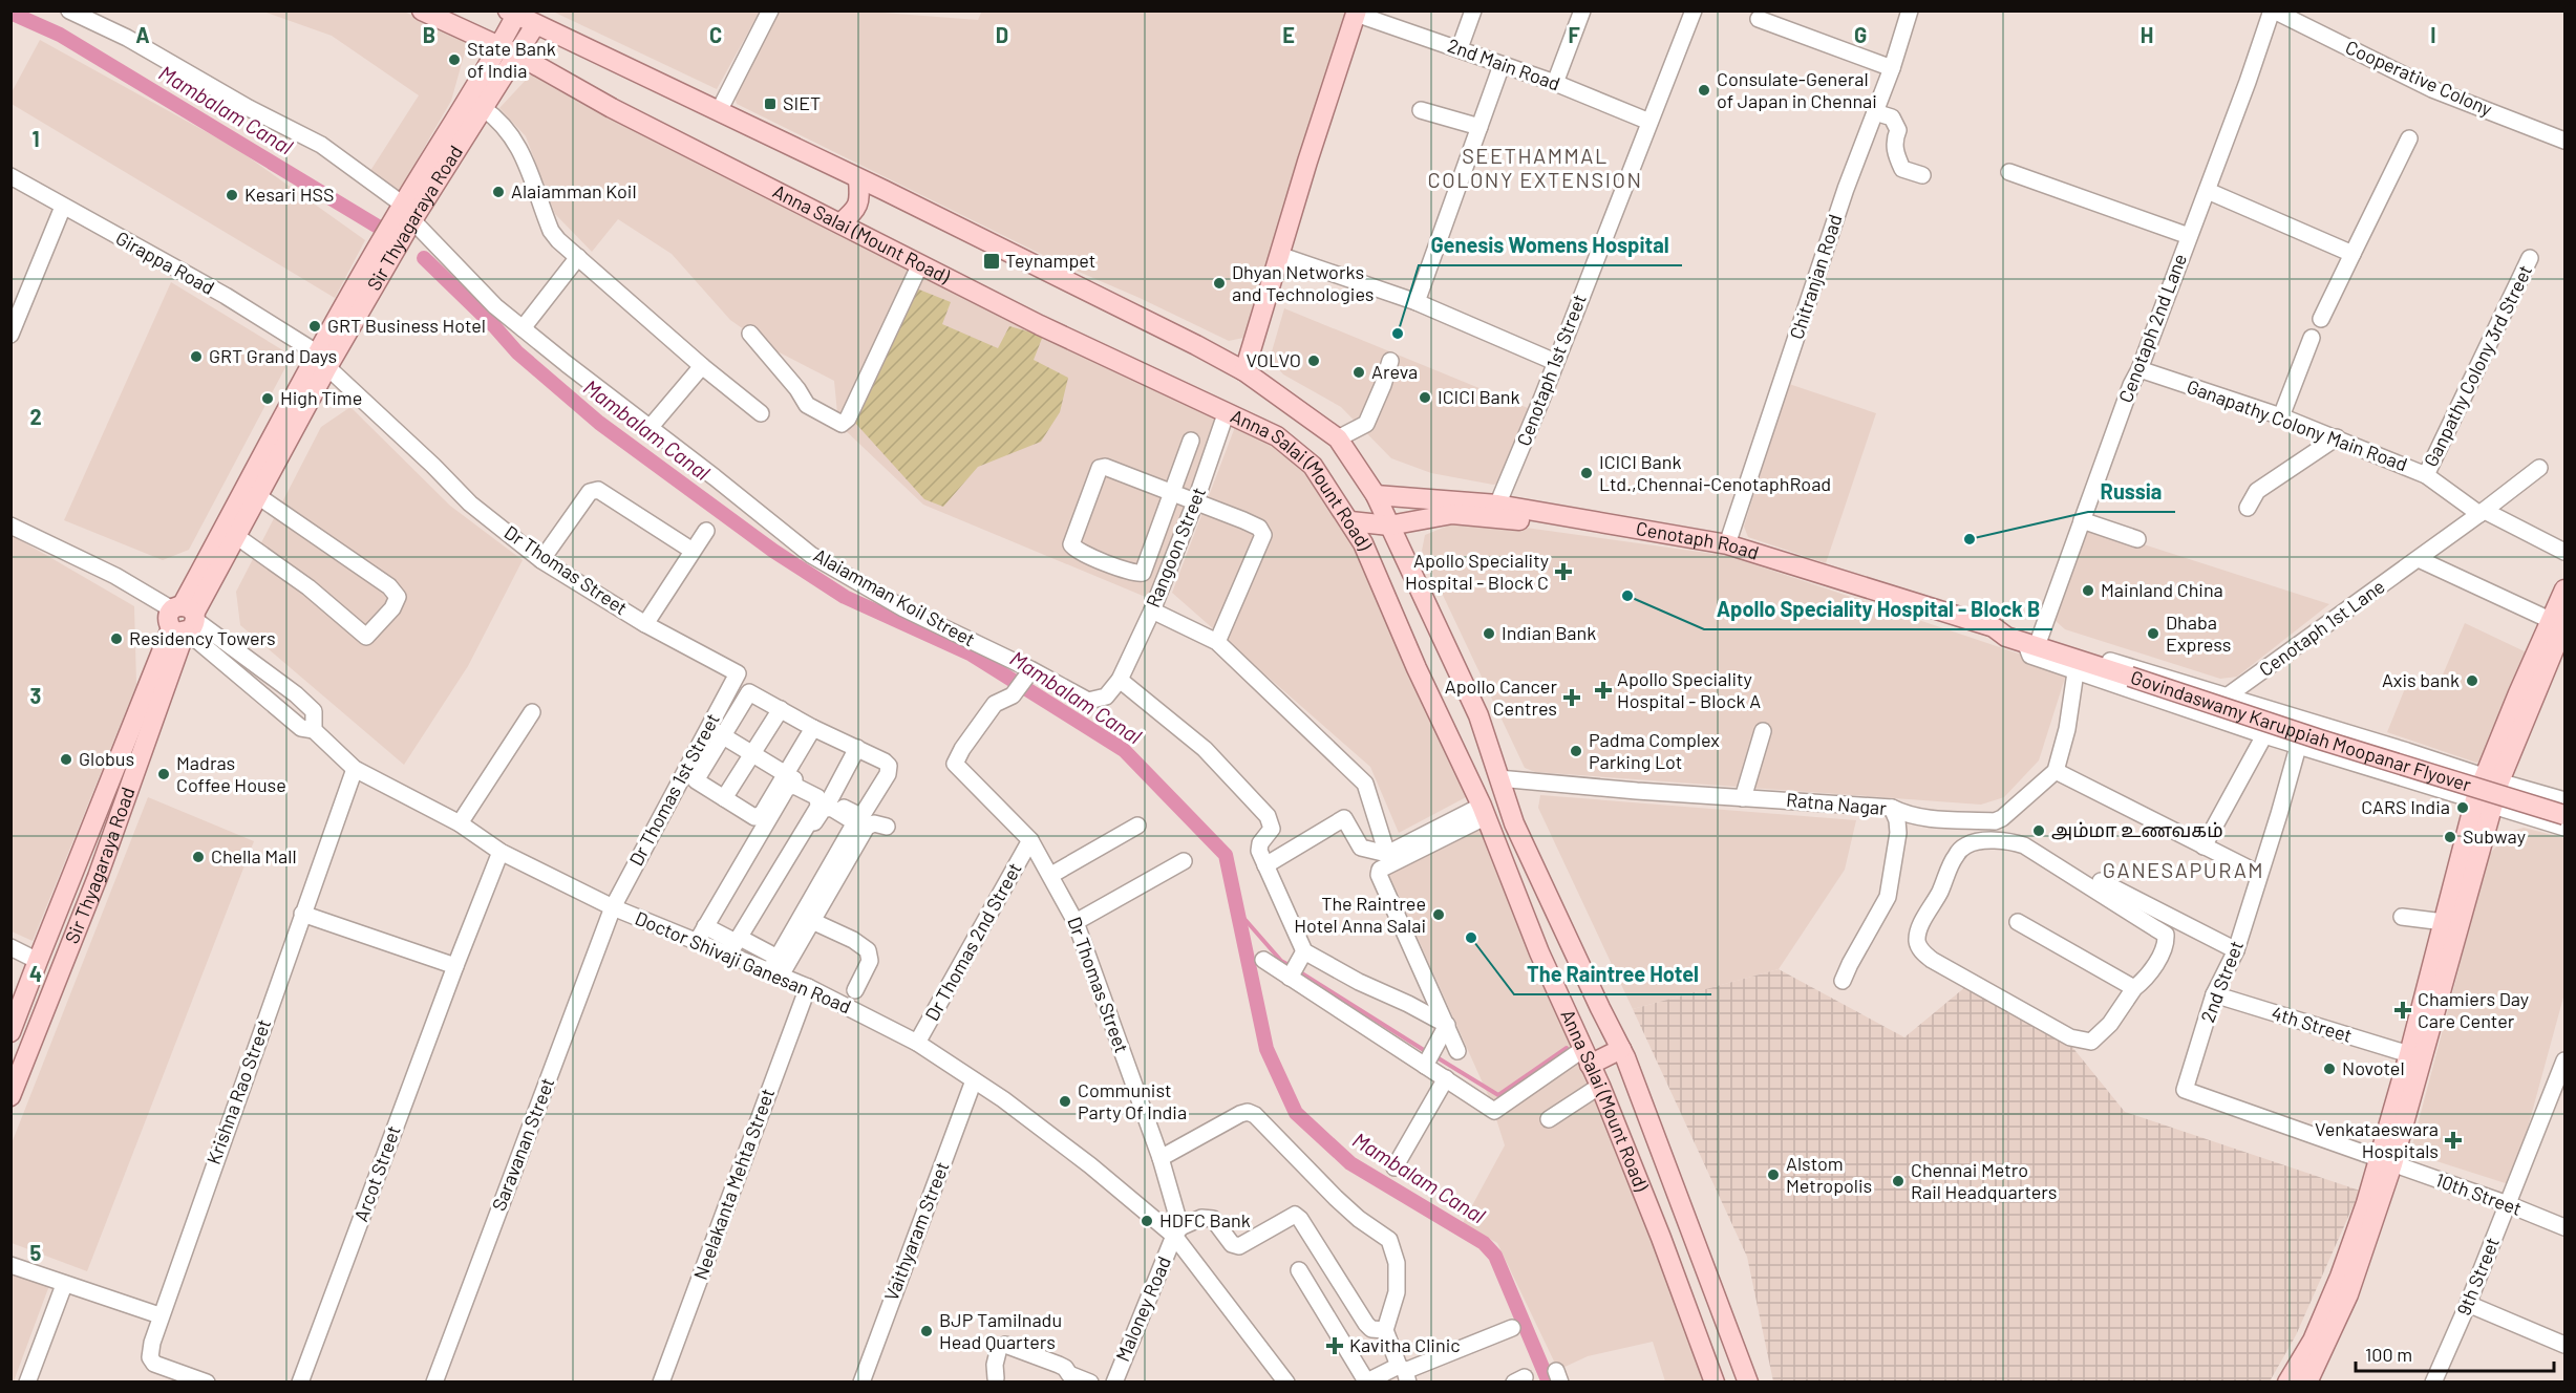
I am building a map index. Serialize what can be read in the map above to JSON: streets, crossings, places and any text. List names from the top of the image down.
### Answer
{
  "streets": {
    "main road": [
      "Sir Thyagaraya Road",
      "Anna Salai (Mount Road)",
      "Cenotaph Road",
      "Govindaswamy Karuppiah Moopanar Flyover"
    ],
    "street": [
      "2nd Main Road",
      "Cooperative Colony",
      "Girappa Road",
      "Chitranjan Road",
      "Cenotaph 2nd Lane",
      "Ganpathy Colony 3rd Street",
      "Cenotaph 1st Street",
      "Ganapathy Colony Main Road",
      "Rangoon Street",
      "Dr Thomas Street",
      "Alaiamman Koil Street",
      "Cenotaph 1st Lane",
      "Dr Thomas 1st Street",
      "Ratna Nagar",
      "Dr Thomas 2nd Street",
      "Doctor Shivaji Ganesan Road",
      "2nd Street",
      "4th Street",
      "Krishna Rao Street",
      "Saravanan Street",
      "Arcot Street",
      "Neelakanta Mehta Street",
      "10th Street",
      "Vaithyaram Street",
      "9th Street",
      "Maloney Road"
    ]
  },
  "crossings": [
    ["2nd Main Road", "Cenotaph 1st Street"],
    ["Cooperative Colony", "Cenotaph 2nd Lane"],
    ["Sir Thyagaraya Road", "Anna Salai (Mount Road)"],
    ["Sir Thyagaraya Road", "Girappa Road"],
    ["Sir Thyagaraya Road", "Dr Thomas Street"],
    ["Sir Thyagaraya Road", "Alaiamman Koil Street"],
    ["Sir Thyagaraya Road", "Doctor Shivaji Ganesan Road"],
    ["Anna Salai (Mount Road)", "Cenotaph Road"],
    ["Anna Salai (Mount Road)", "Rangoon Street"],
    ["Anna Salai (Mount Road)", "Ratna Nagar"],
    ["Girappa Road", "Dr Thomas Street"],
    ["Chitranjan Road", "Cenotaph Road"],
    ["Cenotaph 2nd Lane", "Ganapathy Colony Main Road"],
    ["Cenotaph 2nd Lane", "Cenotaph Road"],
    ["Cenotaph 2nd Lane", "Govindaswamy Karuppiah Moopanar Flyover"],
    ["Ganpathy Colony 3rd Street", "Ganapathy Colony Main Road"],
    ["Cenotaph 1st Street", "Cenotaph Road"],
    ["Ganapathy Colony Main Road", "Cenotaph 1st Lane"],
    ["Cenotaph Road", "Govindaswamy Karuppiah Moopanar Flyover"],
    ["Cenotaph Road", "2nd Street"],
    ["Rangoon Street", "Alaiamman Koil Street"],
    ["Dr Thomas Street", "Dr Thomas 1st Street"],
    ["Dr Thomas Street", "Dr Thomas 2nd Street"],
    ["Dr Thomas Street", "Doctor Shivaji Ganesan Road"],
    ["Dr Thomas Street", "Maloney Road"],
    ["Dr Thomas 1st Street", "Doctor Shivaji Ganesan Road"],
    ["Dr Thomas 1st Street", "Saravanan Street"],
    ["Dr Thomas 2nd Street", "Doctor Shivaji Ganesan Road"],
    ["Doctor Shivaji Ganesan Road", "Krishna Rao Street"],
    ["Doctor Shivaji Ganesan Road", "Saravanan Street"],
    ["Doctor Shivaji Ganesan Road", "Arcot Street"],
    ["Doctor Shivaji Ganesan Road", "Neelakanta Mehta Street"],
    ["Doctor Shivaji Ganesan Road", "Vaithyaram Street"],
    ["Doctor Shivaji Ganesan Road", "Maloney Road"],
    ["2nd Street", "4th Street"],
    ["2nd Street", "10th Street"],
    ["10th Street", "9th Street"]
  ],
  "districts": ["SEETHAMMAL COLONY EXTENSION", "GANESAPURAM"],
  "water": ["Mambalam Canal"],
  "places": {
    "other": [
      "State Bank of India",
      "Consulate-General of Japan in Chennai",
      "Alaiamman Koil",
      "Kesari HSS",
      "Dhyan Networks and Technologies",
      "GRT Business Hotel",
      "Genesis Womens Hospital",
      "GRT Grand Days",
      "VOLVO",
      "Areva",
      "ICICI Bank",
      "High Time",
      "ICICI Bank Ltd.,Chennai-CenotaphRoad",
      "Russia",
      "Mainland China",
      "Apollo Speciality Hospital - Block B",
      "Indian Bank",
      "Dhaba Express",
      "Residency Towers",
      "Axis bank",
      "Padma Complex Parking Lot",
      "Globus",
      "Madras Coffee House",
      "CARS India",
      "அம்மா உணவகம்",
      "Subway",
      "Chella Mall",
      "The Raintree Hotel Anna Salai",
      "The Raintree Hotel",
      "Novotel",
      "Communist Party Of India",
      "Alstom Metropolis",
      "Chennai Metro Rail Headquarters",
      "HDFC Bank",
      "BJP Tamilnadu Head Quarters"
    ],
    "transit": ["SIET", "Teynampet"],
    "health": [
      "Apollo Speciality Hospital - Block C",
      "Apollo Speciality Hospital - Block A",
      "Apollo Cancer Centres",
      "Chamiers Day Care Center",
      "Venkataeswara Hospitals",
      "Kavitha Clinic"
    ]
  },
  "scale_bar": "100 m",
  "grid": {
    "columns": [
      "A",
      "B",
      "C",
      "D",
      "E",
      "F",
      "G",
      "H",
      "I"
    ],
    "rows": [
      "1",
      "2",
      "3",
      "4",
      "5"
    ]
  }
}
